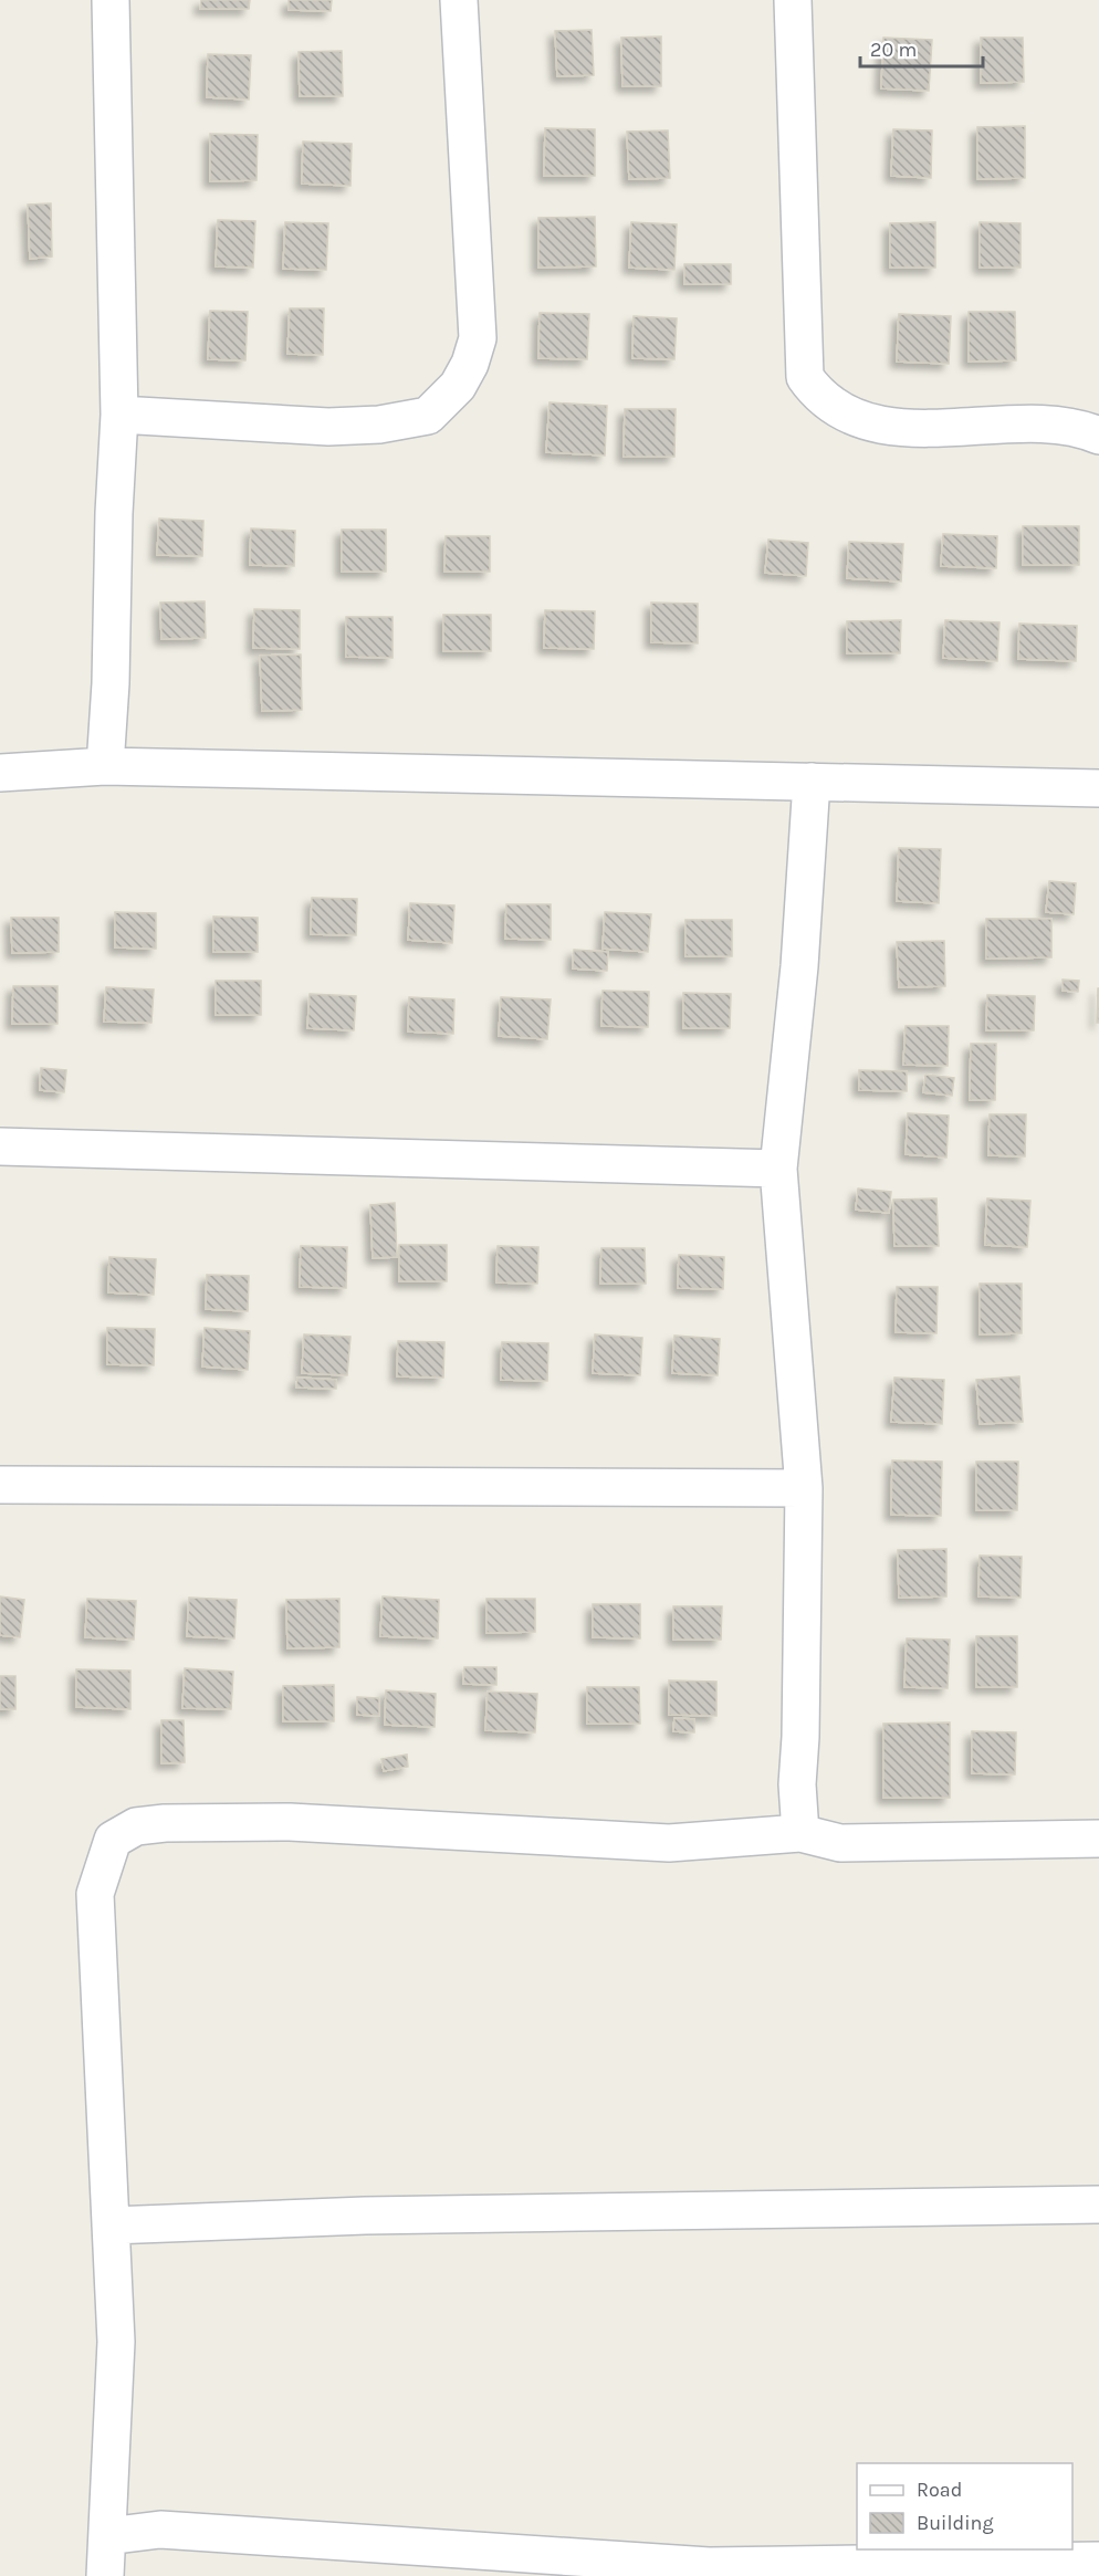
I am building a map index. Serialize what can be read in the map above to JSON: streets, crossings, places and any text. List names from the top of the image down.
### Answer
{
  "legend": ["Road", "Building"],
  "scale_bar": "20 m"
}
